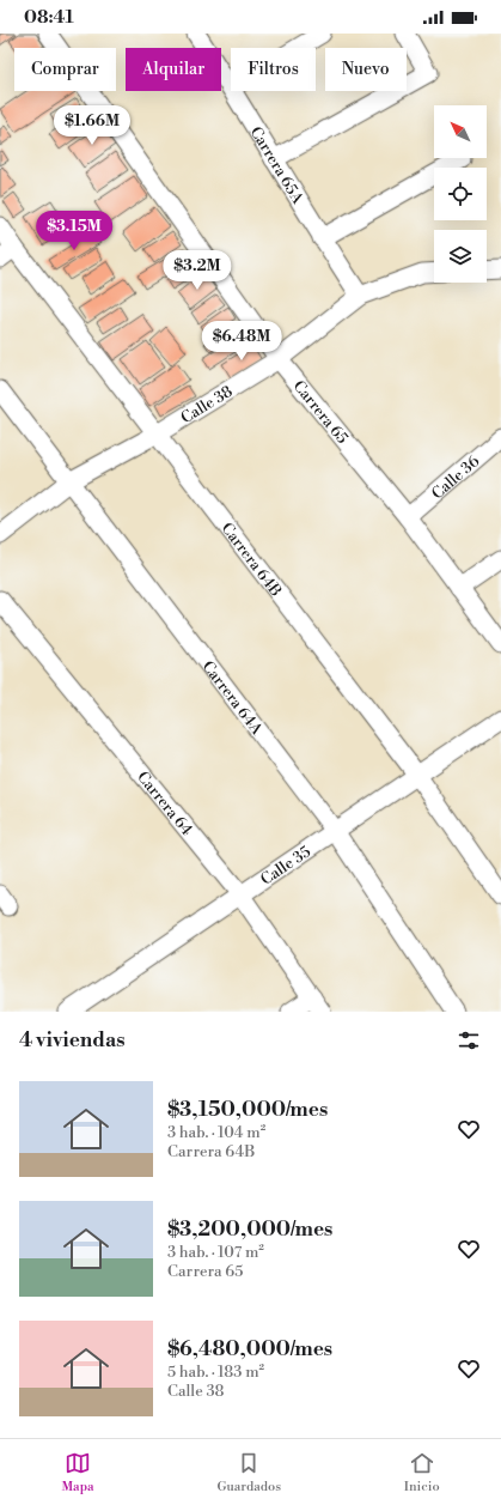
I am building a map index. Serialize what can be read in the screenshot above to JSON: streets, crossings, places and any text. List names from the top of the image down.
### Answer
{
  "streets": {
    "street": [
      "Carrera 65A",
      "Calle 38",
      "Carrera 65",
      "Calle 36",
      "Carrera 64B",
      "Carrera 64A",
      "Carrera 64",
      "Calle 35"
    ]
  },
  "crossings": [
    ["Carrera 65A", "Calle 38"],
    ["Calle 38", "Carrera 65"],
    ["Calle 38", "Carrera 64B"],
    ["Calle 38", "Carrera 64A"],
    ["Carrera 65", "Calle 36"],
    ["Carrera 64B", "Calle 35"],
    ["Carrera 64A", "Calle 35"],
    ["Carrera 64", "Calle 35"]
  ],
  "north": "top left",
  "page": {
    "status": "08:41",
    "chip": [
      "Comprar",
      "Alquilar",
      "Filtros",
      "Nuevo"
    ],
    "price": [
      "$1.66M",
      "$3.15M",
      "$3.2M",
      "$6.48M"
    ],
    "heading": "4 viviendas",
    "list": [
      {
        "name": "$3,150,000/mes",
        "note": "3 hab. · 104 m² · Carrera 64B"
      },
      {
        "name": "$3,200,000/mes",
        "note": "3 hab. · 107 m² · Carrera 65"
      },
      {
        "name": "$6,480,000/mes",
        "note": "5 hab. · 183 m² · Calle 38"
      }
    ],
    "tabs": ["Mapa", "Guardados", "Inicio"]
  }
}
